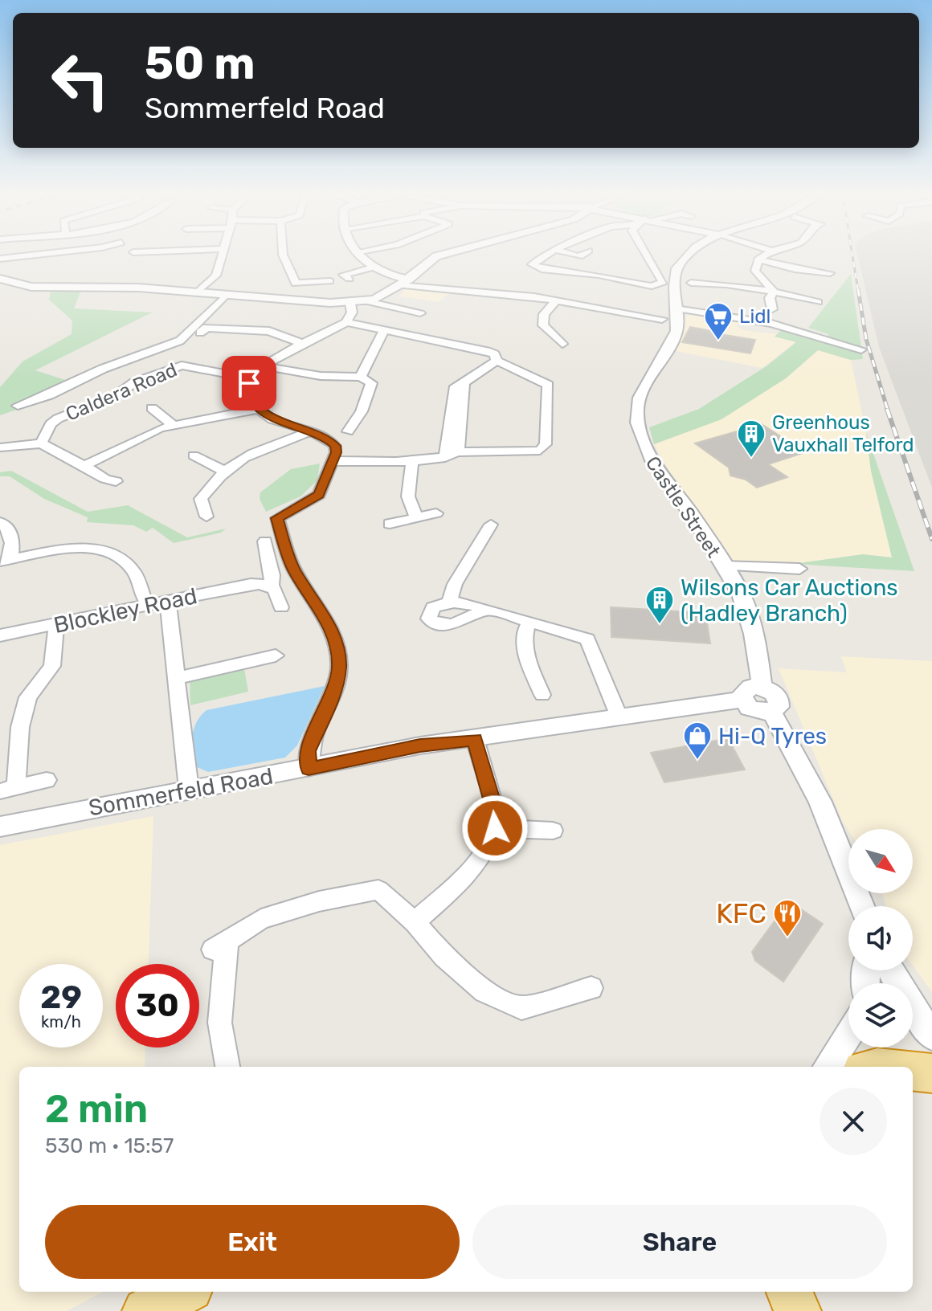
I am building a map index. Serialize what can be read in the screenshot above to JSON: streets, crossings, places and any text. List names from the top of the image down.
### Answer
{
  "streets": {
    "street": [
      "Caldera Road",
      "Castle Street",
      "Blockley Road",
      "Sommerfeld Road"
    ]
  },
  "crossings": [
    ["Castle Street", "Sommerfeld Road"]
  ],
  "places": {
    "supermarket": ["Lidl"],
    "building": ["Greenhous Vauxhall Telford", "Wilsons Car Auctions (Hadley Branch)"],
    "shop": ["Hi-Q Tyres"],
    "restaurant": ["KFC"]
  },
  "north": "bottom right",
  "page": {
    "turn": ["50 m", "Sommerfeld Road"],
    "speed": "29 km/h",
    "limit": "30",
    "heading": ["2 min", "530 m · 15:57"],
    "buttons": ["Exit", "Share"]
  }
}
